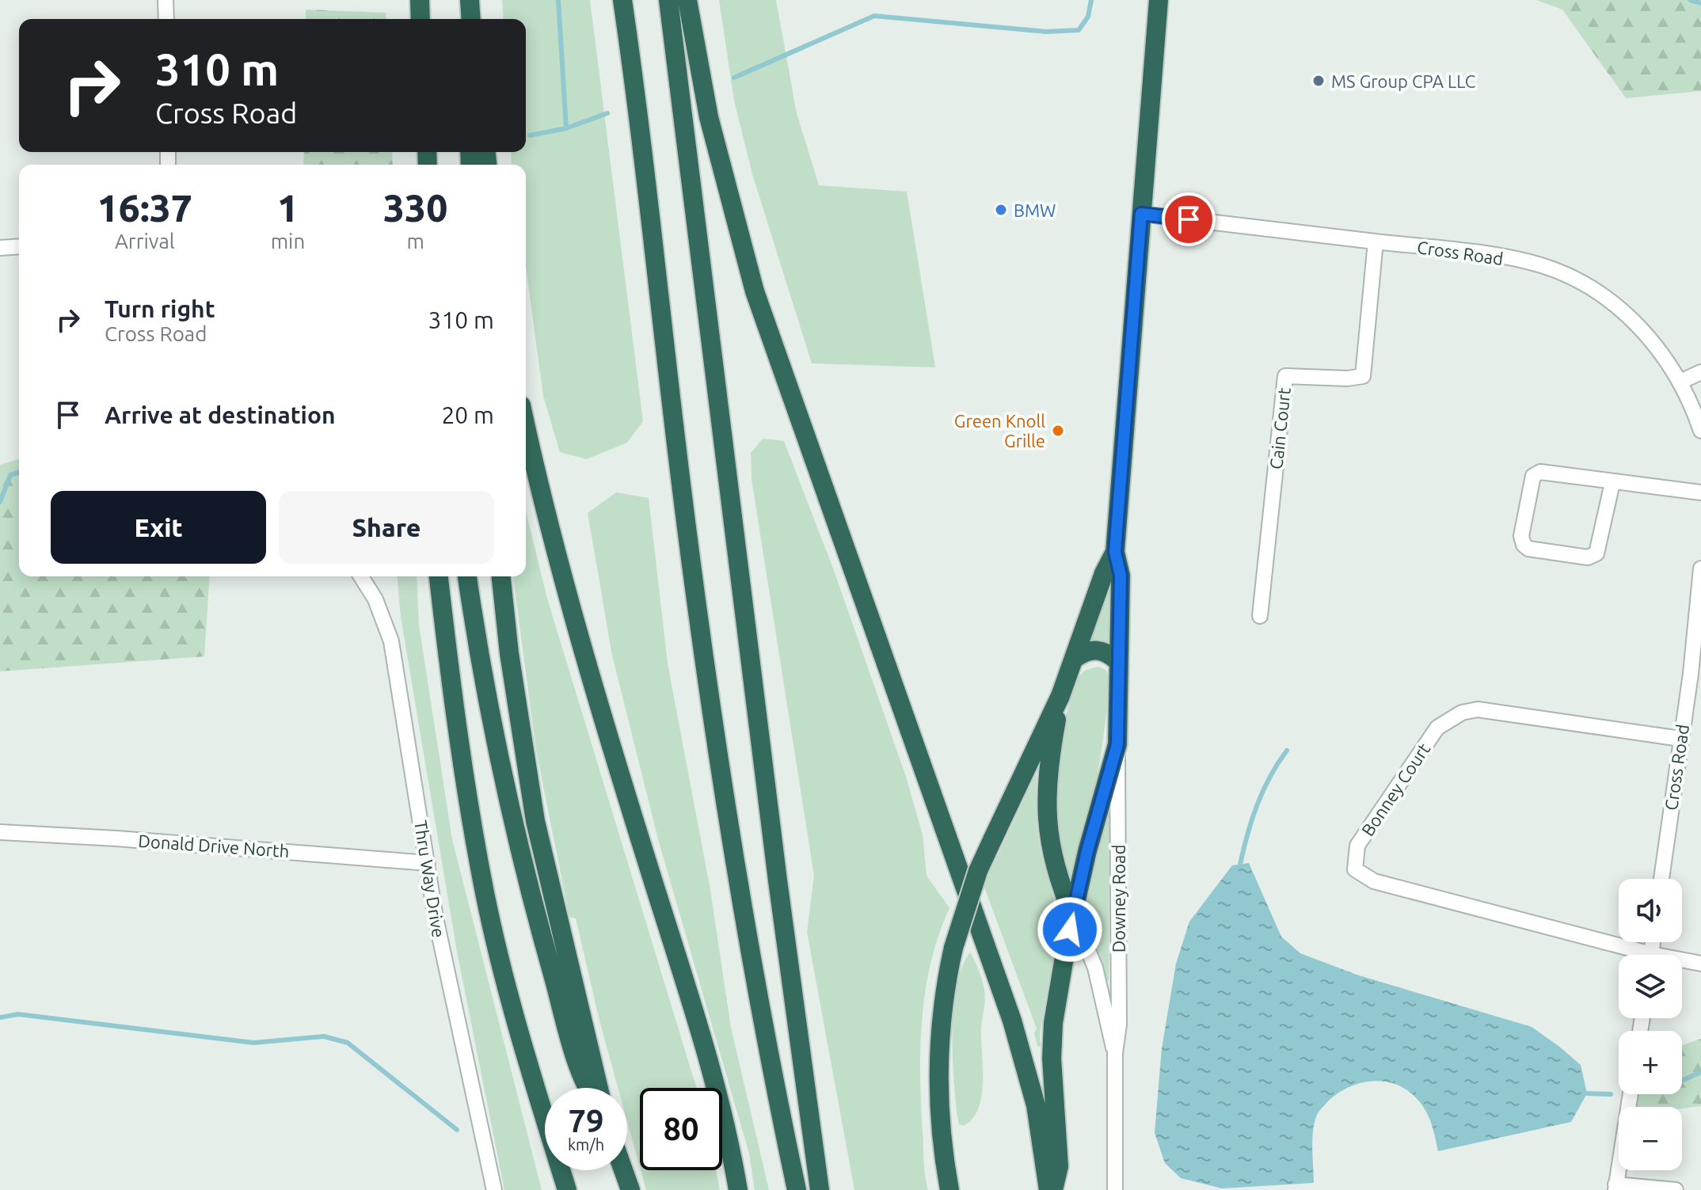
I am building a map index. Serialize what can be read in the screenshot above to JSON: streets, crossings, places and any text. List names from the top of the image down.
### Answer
{
  "streets": {
    "street": [
      "Cross Road",
      "Cain Court",
      "Bonney Court",
      "Donald Drive North",
      "Thru Way Drive",
      "Downey Road"
    ]
  },
  "crossings": [
    ["Cross Road", "Cain Court"],
    ["Cross Road", "Bonney Court"],
    ["Donald Drive North", "Thru Way Drive"]
  ],
  "places": ["MS Group CPA LLC", "BMW", "Green Knoll Grille"],
  "page": {
    "turn": ["310 m", "Cross Road"],
    "eta": [
      "16:37",
      "Arrival",
      "1",
      "min",
      "330",
      "m"
    ],
    "list": [
      {
        "name": "Turn right",
        "note": "Cross Road",
        "value": "310 m"
      },
      {
        "name": "Arrive at destination",
        "value": "20 m"
      }
    ],
    "buttons": ["Exit", "Share"],
    "map_buttons": ["+", "−"],
    "speed": "79 km/h",
    "limit": "80"
  }
}
